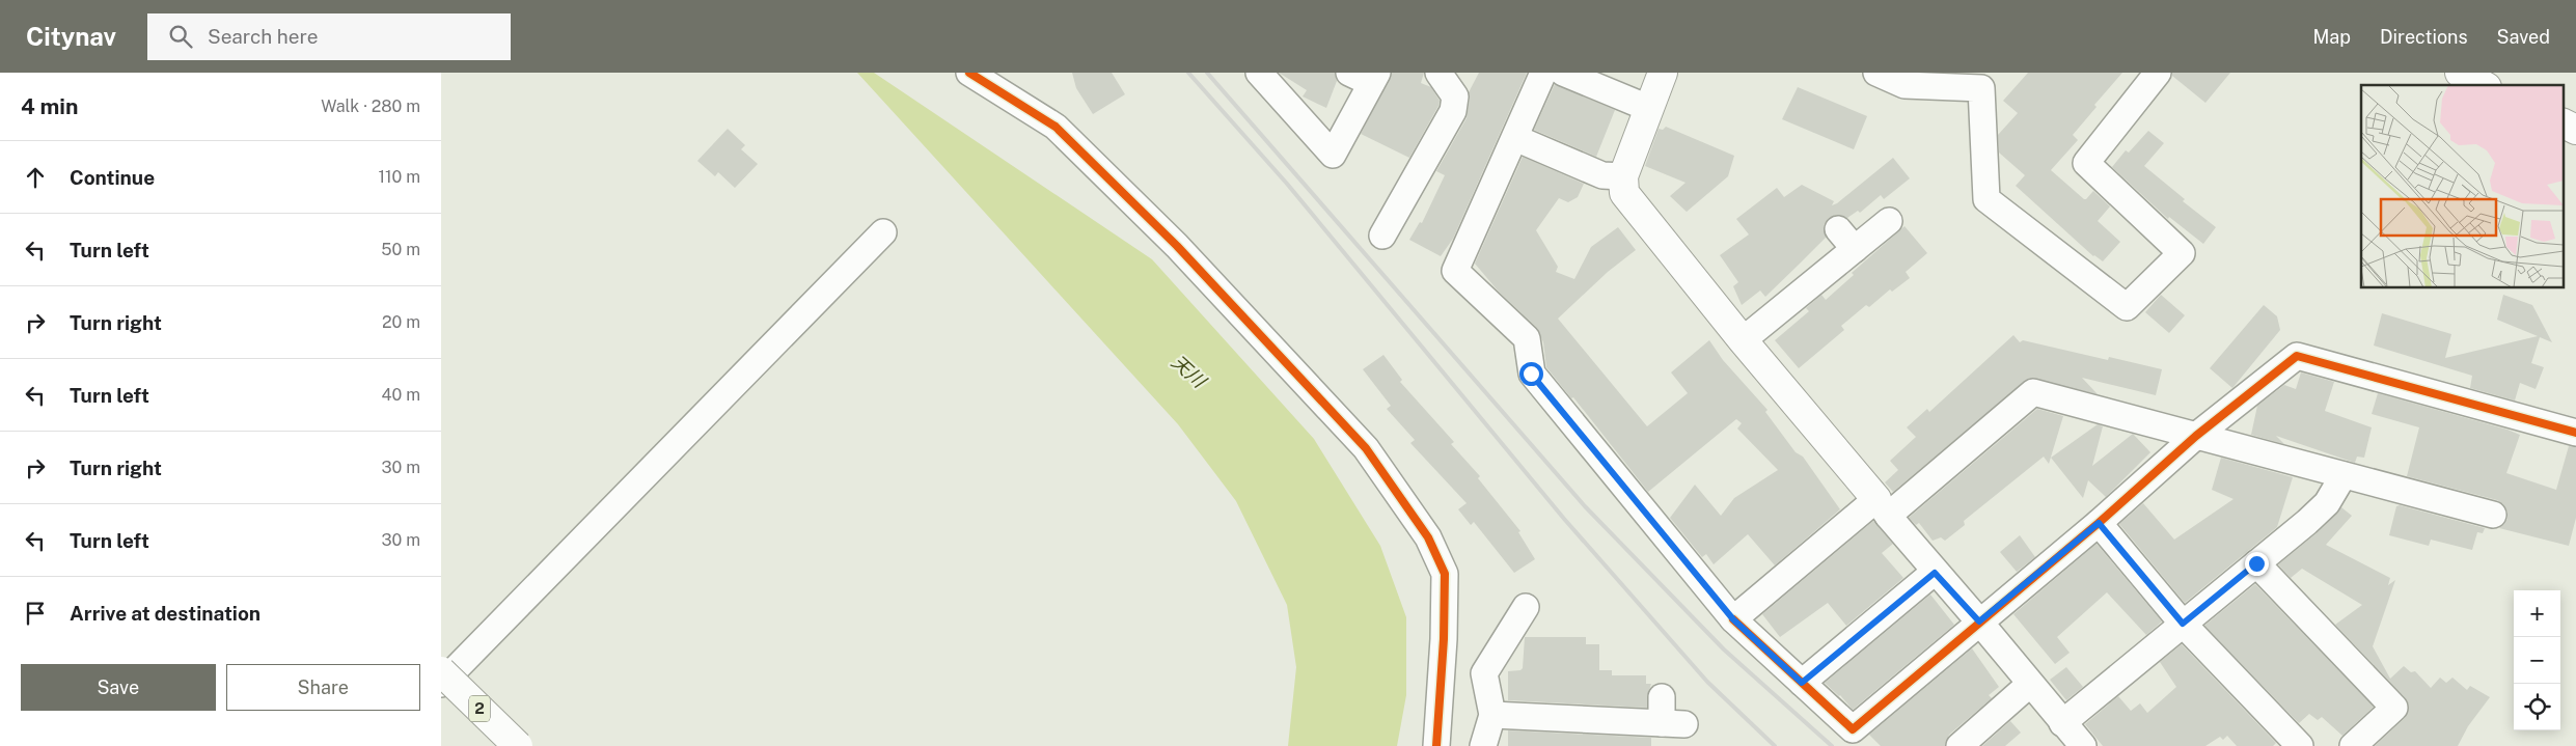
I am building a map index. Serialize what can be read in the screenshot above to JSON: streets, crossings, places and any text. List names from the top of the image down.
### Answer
{
  "streets": {
    "main road": ["2"]
  },
  "water": ["天川"],
  "page": {
    "header": "Citynav",
    "search": "Search here",
    "nav": ["Map", "Directions", "Saved"],
    "heading": ["4 min", "Walk · 280 m"],
    "list": [
      ["Continue", "110 m"],
      ["Turn left", "50 m"],
      ["Turn right", "20 m"],
      ["Turn left", "40 m"],
      ["Turn right", "30 m"],
      ["Turn left", "30 m"],
      "Arrive at destination"
    ],
    "map_buttons": ["+", "−"],
    "buttons": ["Save", "Share"]
  }
}
